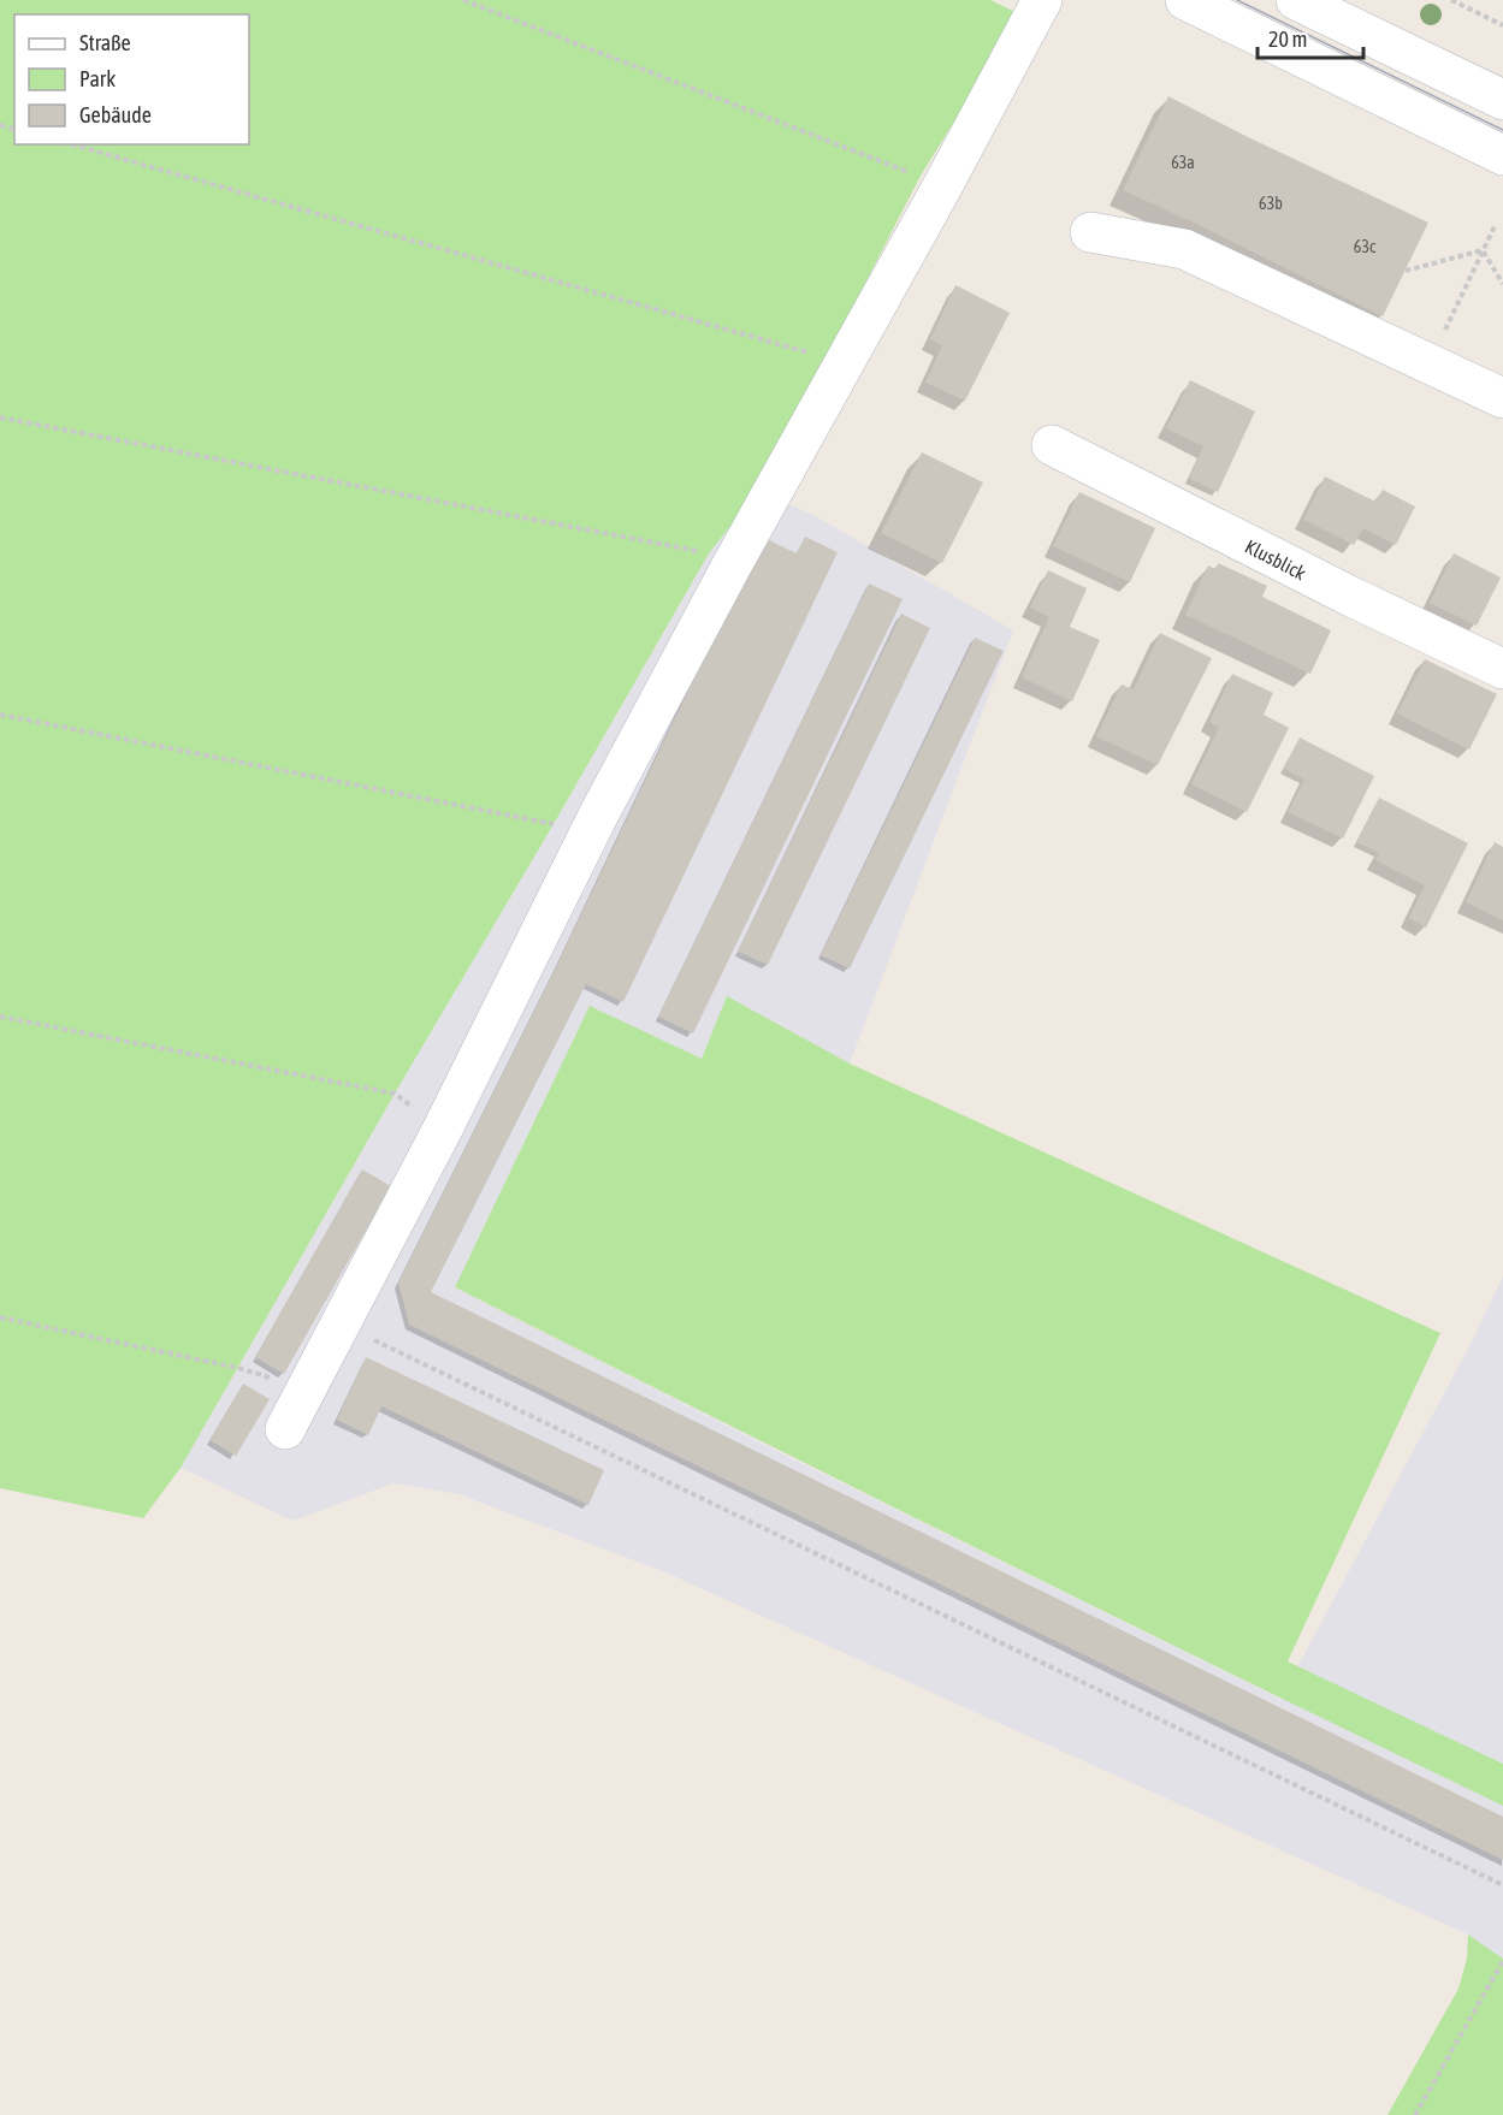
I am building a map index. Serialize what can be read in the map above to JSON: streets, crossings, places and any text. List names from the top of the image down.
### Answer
{
  "streets": {
    "street": ["Klusblick"]
  },
  "house_numbers": ["63a", "63b", "63c"],
  "legend": ["Straße", "Park", "Gebäude"],
  "scale_bar": "20 m"
}
